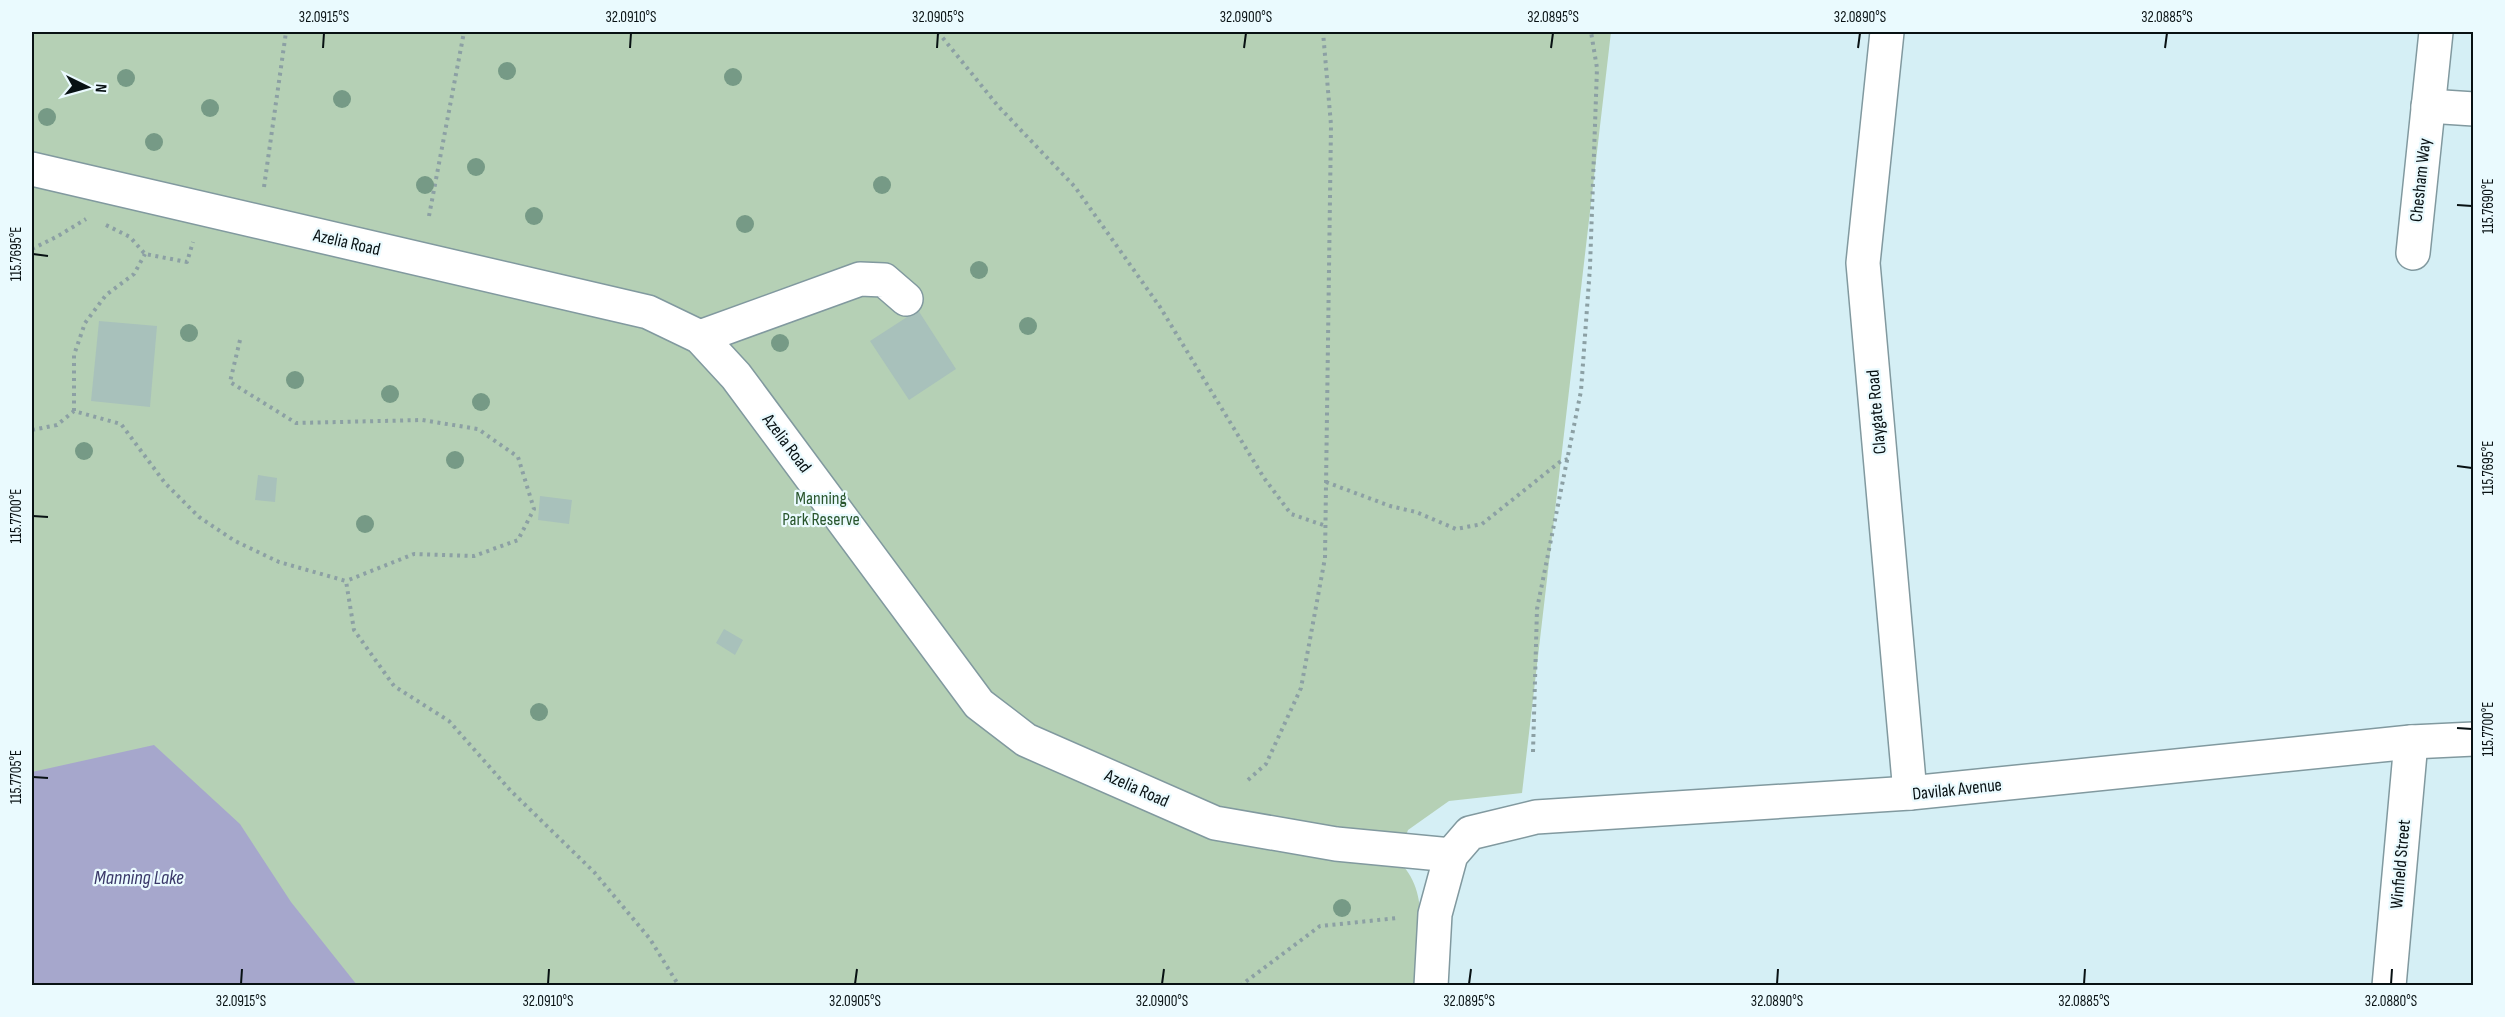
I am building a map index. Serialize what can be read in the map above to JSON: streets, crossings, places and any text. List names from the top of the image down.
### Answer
{
  "streets": {
    "street": [
      "Chesham Way",
      "Azelia Road",
      "Claygate Road",
      "Davilak Avenue",
      "Winfield Street"
    ]
  },
  "crossings": [
    ["Azelia Road", "Davilak Avenue"],
    ["Claygate Road", "Davilak Avenue"],
    ["Davilak Avenue", "Winfield Street"]
  ],
  "water": ["Manning Lake"],
  "parks": ["Manning Park Reserve"],
  "north": "right",
  "coordinates": [
    "32.0915°S",
    "32.0910°S",
    "32.0905°S",
    "32.0900°S",
    "32.0895°S",
    "32.0890°S",
    "32.0885°S",
    "115.7690°E",
    "115.7695°E",
    "115.7700°E",
    "115.7705°E",
    "32.0880°S"
  ]
}
